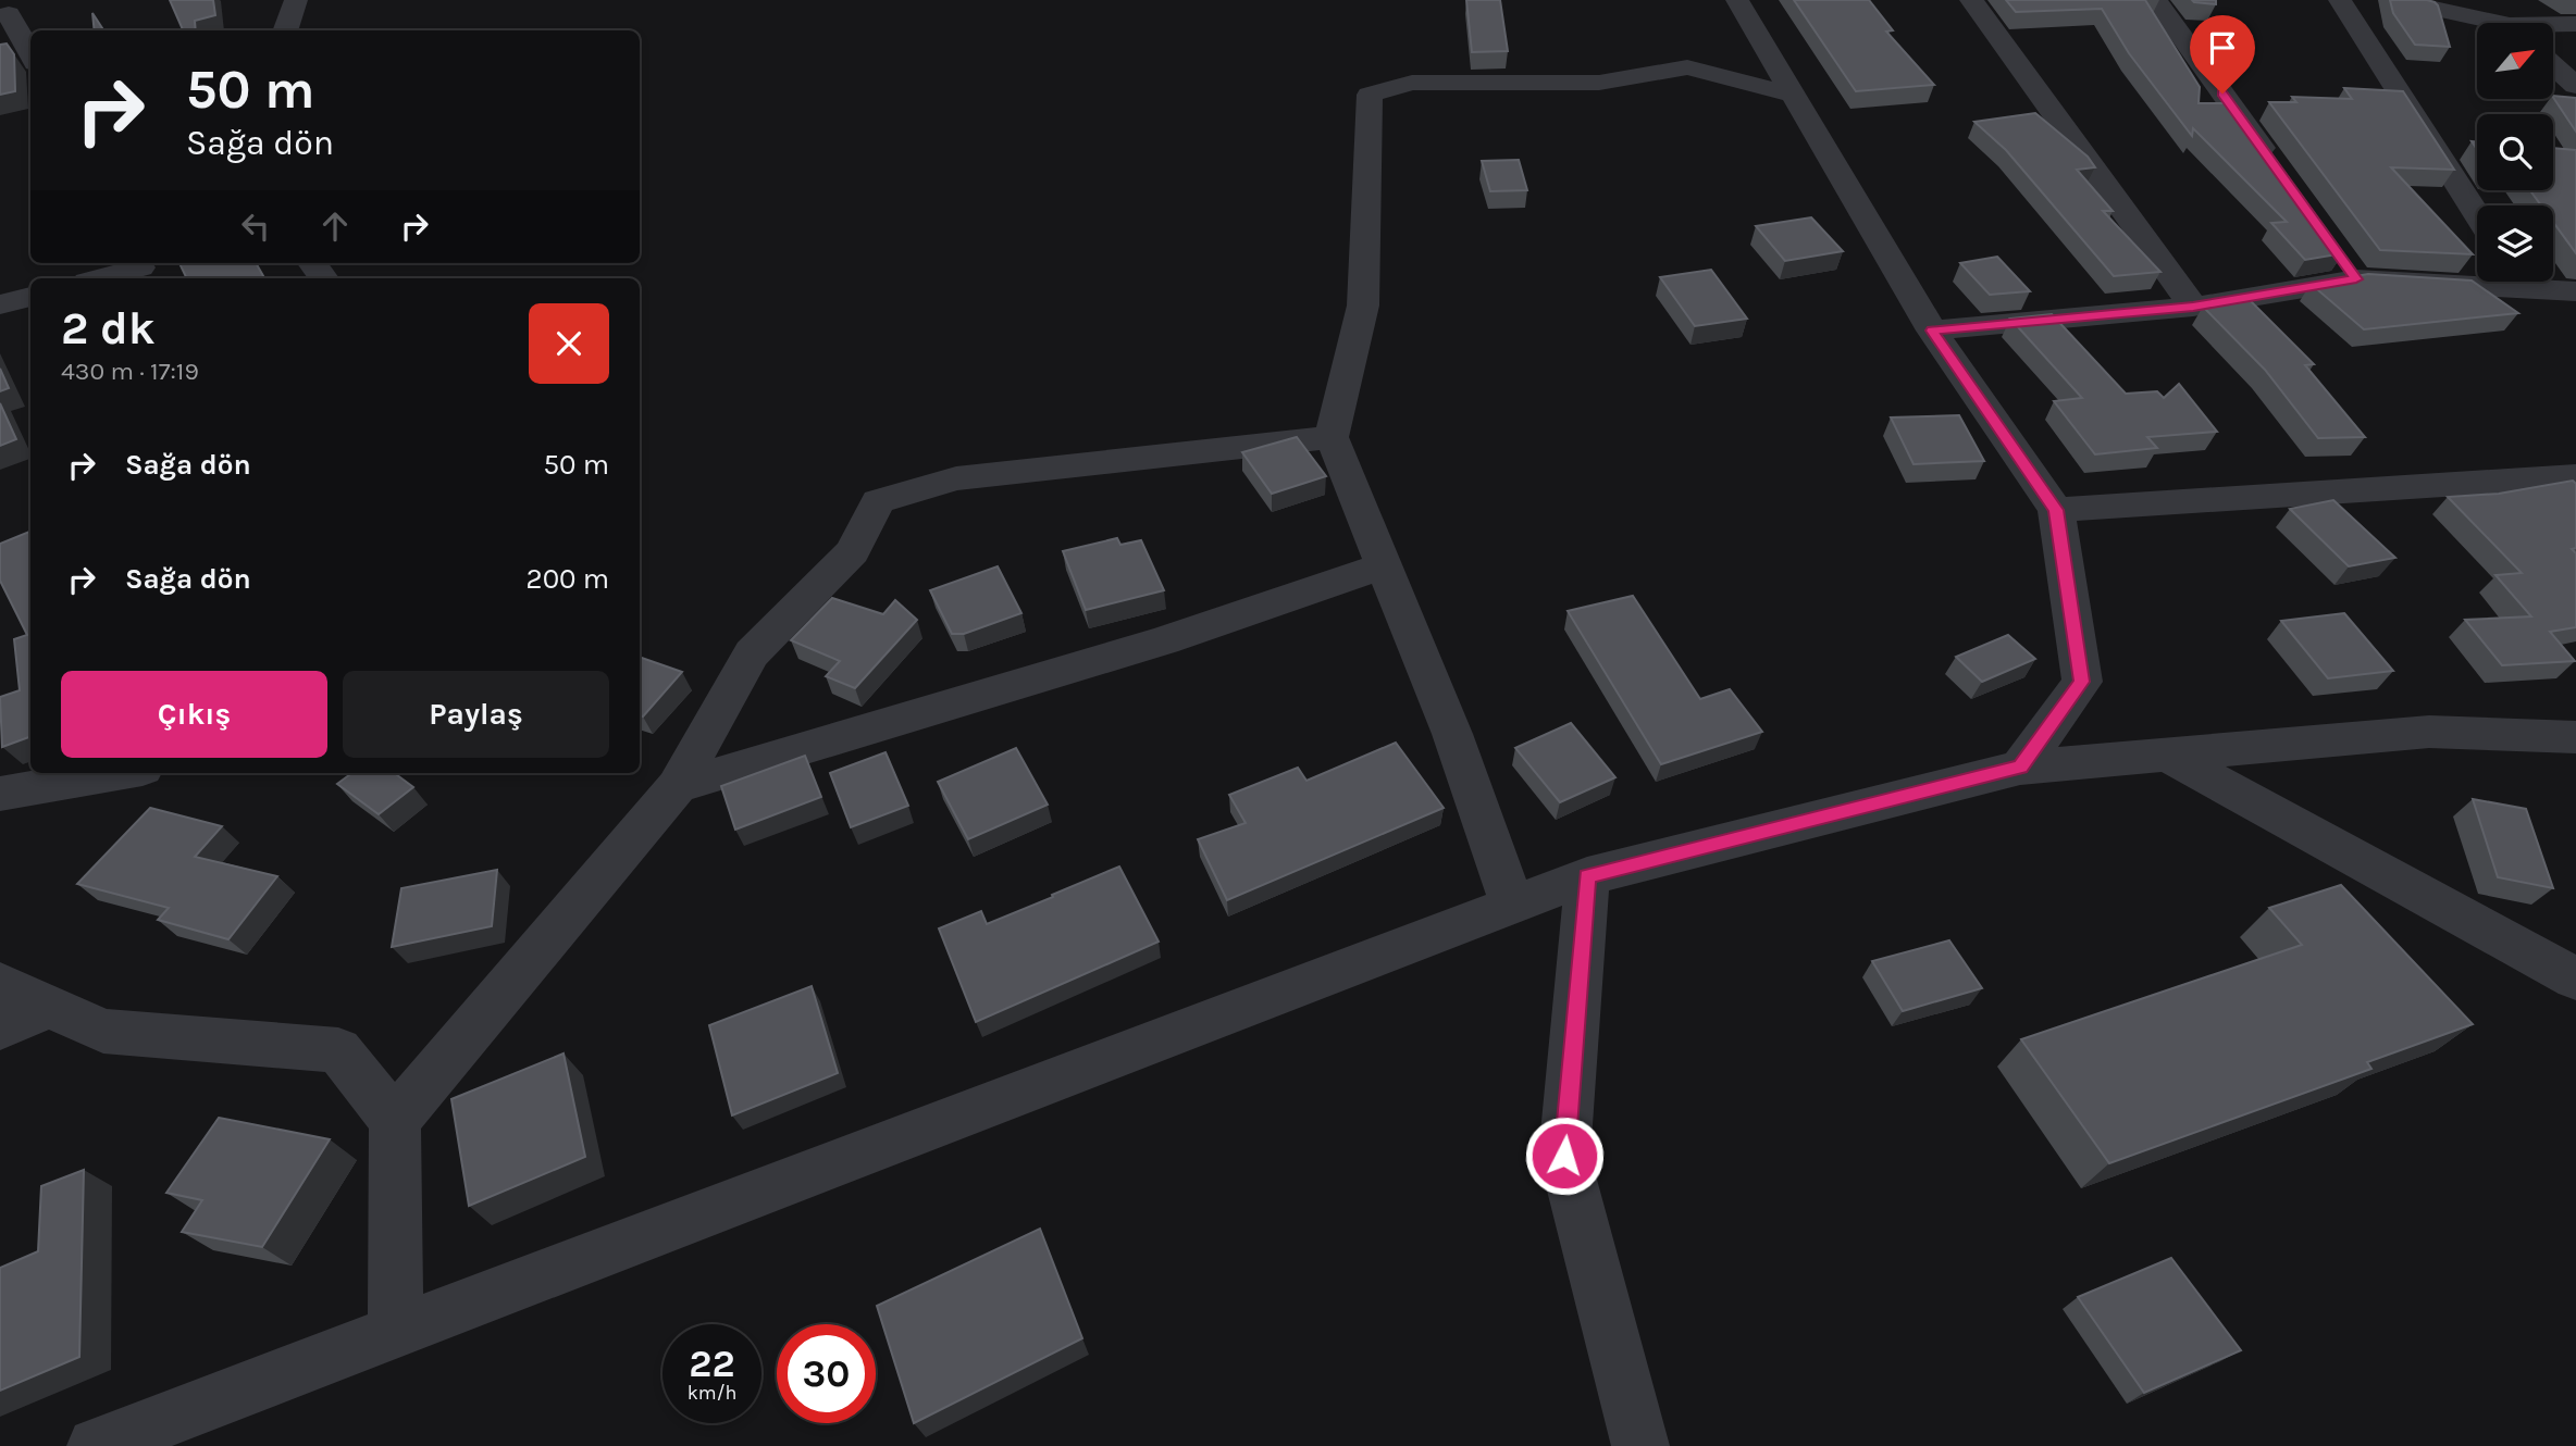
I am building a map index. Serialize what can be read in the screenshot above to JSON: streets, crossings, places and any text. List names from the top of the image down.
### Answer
{
  "north": "top right",
  "page": {
    "turn": ["50 m", "Sağa dön"],
    "heading": ["2 dk", "430 m · 17:19"],
    "list": [
      {
        "name": "Sağa dön",
        "value": "50 m"
      },
      {
        "name": "Sağa dön",
        "value": "200 m"
      }
    ],
    "buttons": ["Çıkış", "Paylaş"],
    "speed": "22 km/h",
    "limit": "30"
  }
}
